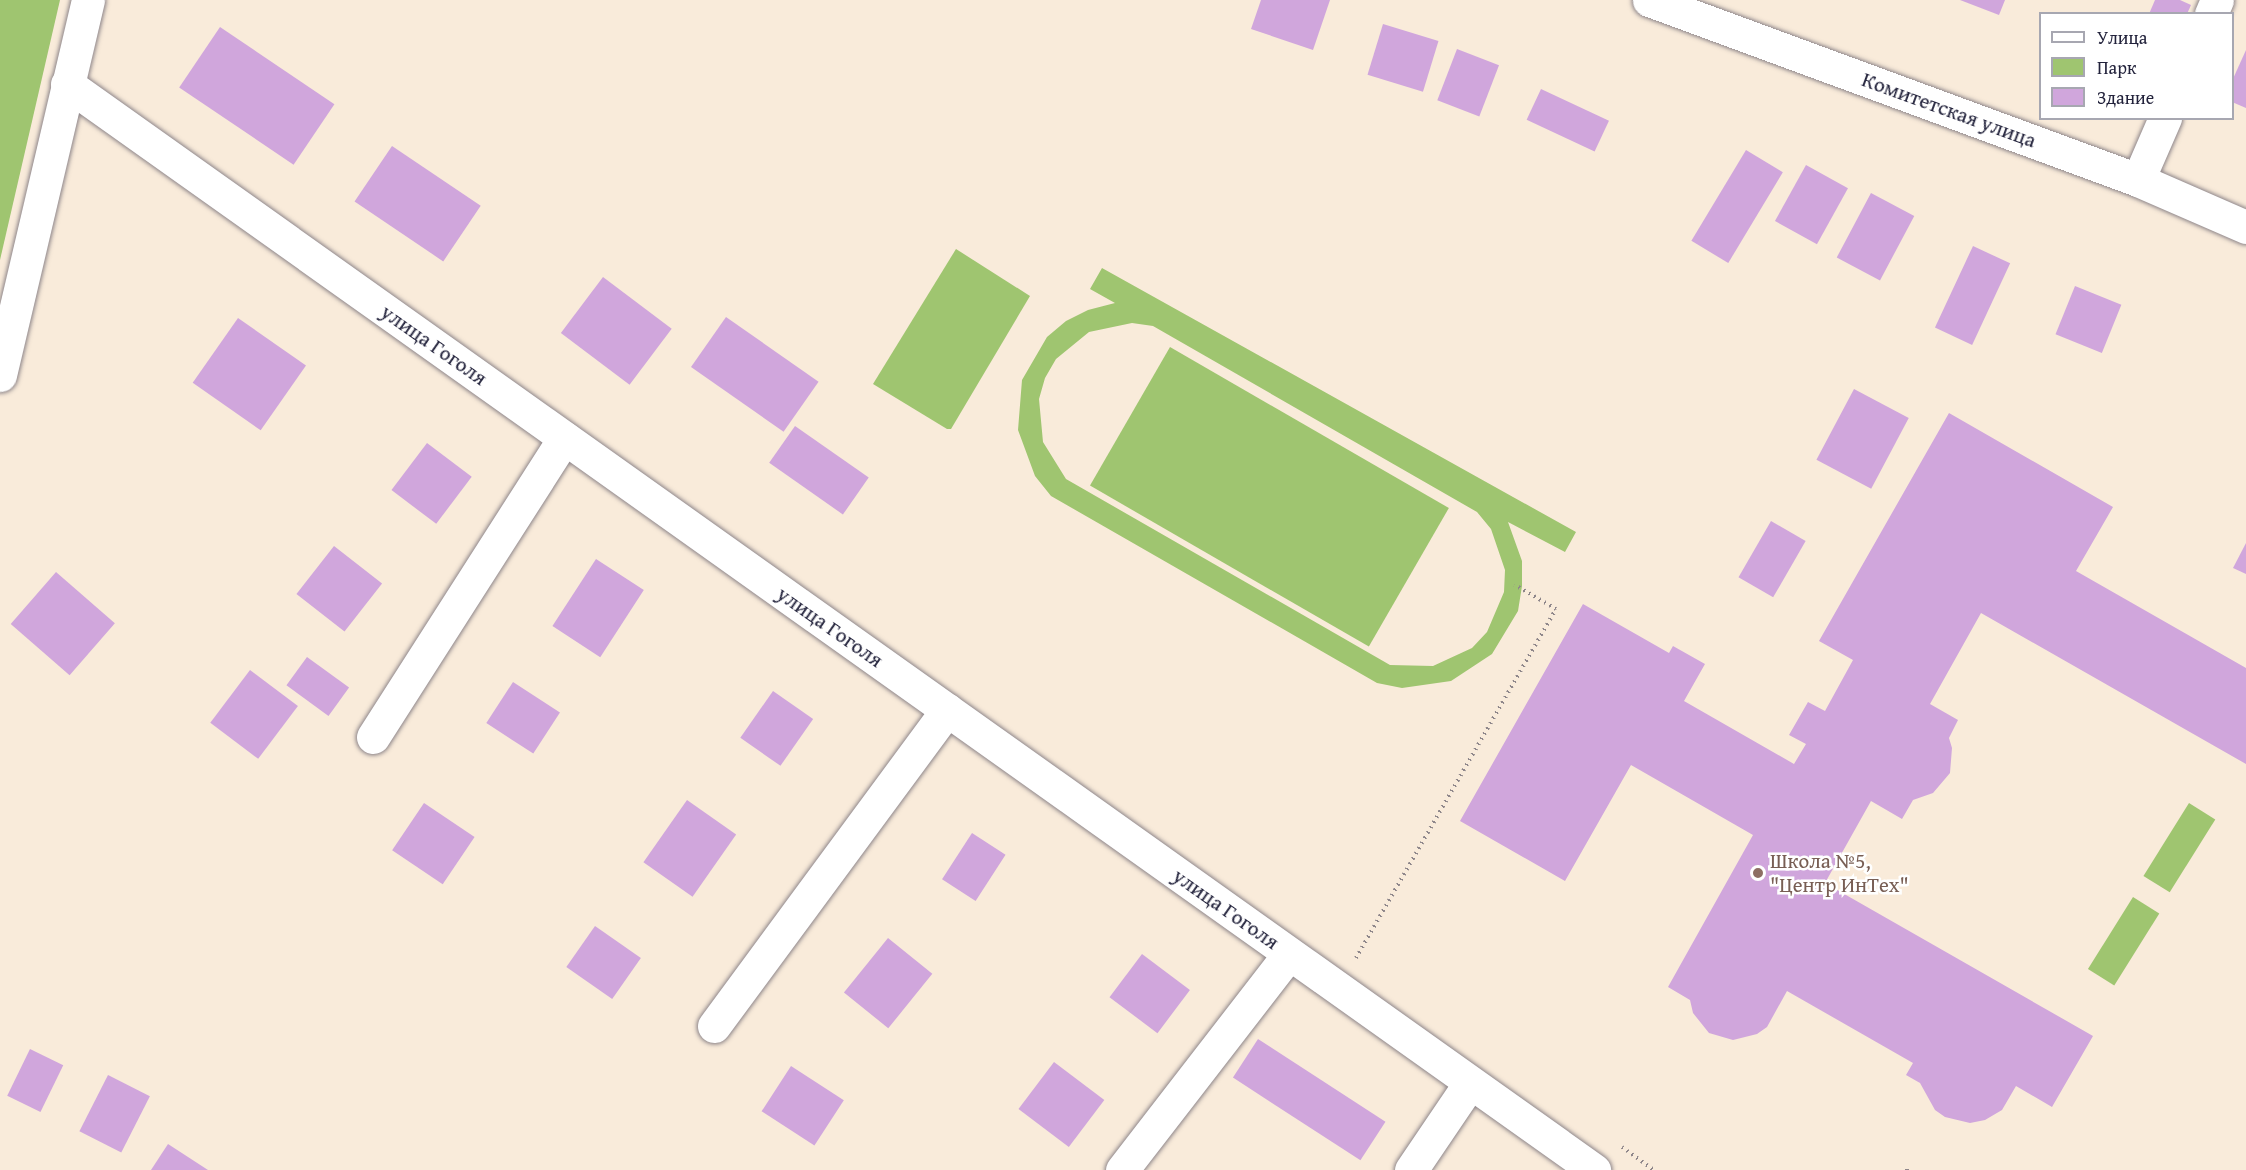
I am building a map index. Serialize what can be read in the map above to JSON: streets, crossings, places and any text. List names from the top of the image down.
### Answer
{
  "streets": {
    "street": ["Комитетская улица", "улица Гоголя"]
  },
  "places": ["Школа №5, \"Центр ИнТех\""],
  "legend": ["Улица", "Парк", "Здание"]
}
